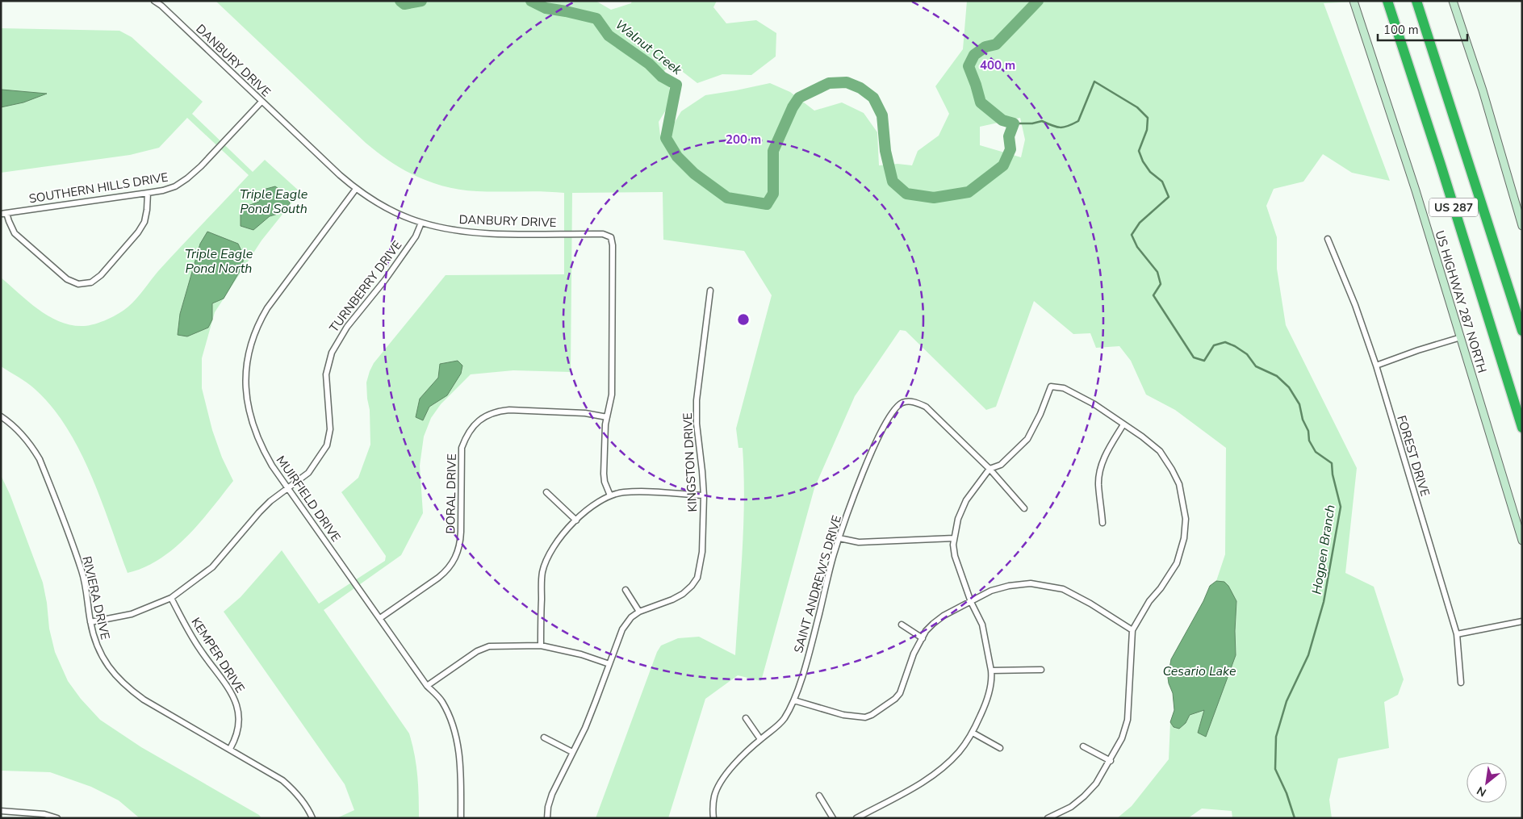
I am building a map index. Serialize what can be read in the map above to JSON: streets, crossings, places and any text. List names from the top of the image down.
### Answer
{
  "streets": {
    "highway": ["US 287"],
    "main road": ["US HIGHWAY 287 NORTH"],
    "street": [
      "DANBURY DRIVE",
      "SOUTHERN HILLS DRIVE",
      "TURNBERRY DRIVE",
      "FOREST DRIVE",
      "KINGSTON DRIVE",
      "DORAL DRIVE",
      "MUIRFIELD DRIVE",
      "SAINT ANDREW'S DRIVE",
      "RIVIERA DRIVE",
      "KEMPER DRIVE"
    ]
  },
  "crossings": [
    ["DANBURY DRIVE", "SOUTHERN HILLS DRIVE"],
    ["DANBURY DRIVE", "TURNBERRY DRIVE"],
    ["DANBURY DRIVE", "DORAL DRIVE"],
    ["DANBURY DRIVE", "MUIRFIELD DRIVE"],
    ["TURNBERRY DRIVE", "MUIRFIELD DRIVE"],
    ["TURNBERRY DRIVE", "RIVIERA DRIVE"],
    ["TURNBERRY DRIVE", "KEMPER DRIVE"],
    ["DORAL DRIVE", "MUIRFIELD DRIVE"],
    ["RIVIERA DRIVE", "KEMPER DRIVE"]
  ],
  "water": [
    "Walnut Creek",
    "Triple Eagle Pond South",
    "Triple Eagle Pond North",
    "Hogpen Branch",
    "Cesario Lake"
  ],
  "scale_bar": "100 m",
  "north": "bottom left",
  "rings": ["400 m", "200 m"]
}
